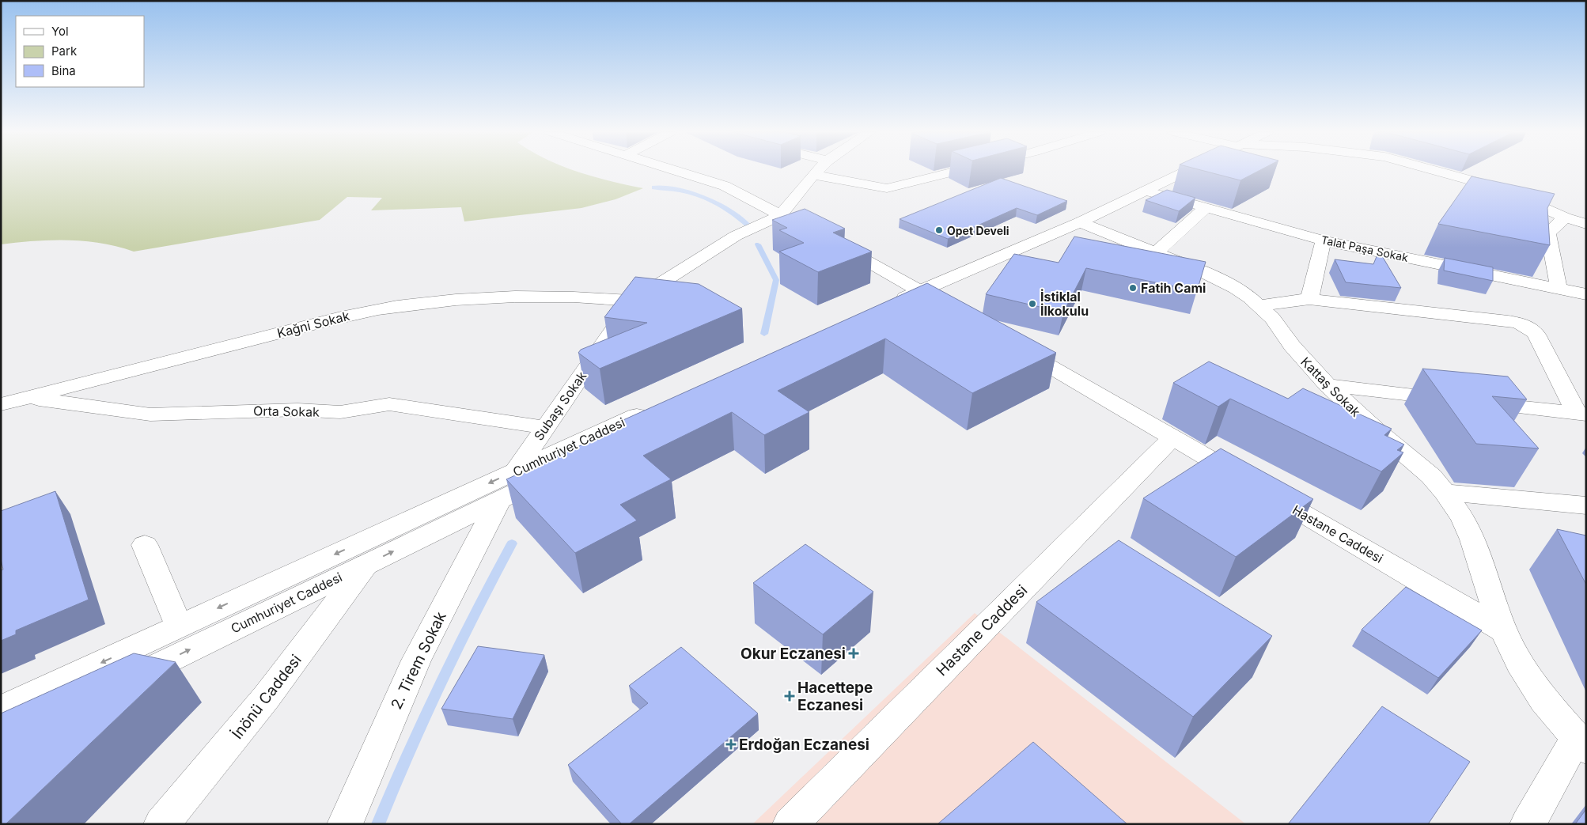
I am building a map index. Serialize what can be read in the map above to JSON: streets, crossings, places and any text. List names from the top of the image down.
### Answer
{
  "streets": {
    "street": [
      "Talat Paşa Sokak",
      "Kağni Sokak",
      "Kattaş Sokak",
      "Subaşı Sokak",
      "Orta Sokak",
      "Cumhuriyet Caddesi",
      "Hastane Caddesi",
      "2. Tirem Sokak",
      "İnönü Caddesi"
    ]
  },
  "crossings": [
    ["Kağni Sokak", "Subaşı Sokak"],
    ["Kağni Sokak", "Orta Sokak"],
    ["Kattaş Sokak", "Hastane Caddesi"],
    ["Subaşı Sokak", "Orta Sokak"],
    ["Subaşı Sokak", "Cumhuriyet Caddesi"],
    ["Cumhuriyet Caddesi", "2. Tirem Sokak"],
    ["Cumhuriyet Caddesi", "İnönü Caddesi"]
  ],
  "places": {
    "other": ["Opet Develi", "Fatih Cami", "İstiklal İlkokulu"],
    "health": ["Okur Eczanesi", "Hacettepe Eczanesi", "Erdoğan Eczanesi"]
  },
  "legend": ["Yol", "Park", "Bina"]
}
